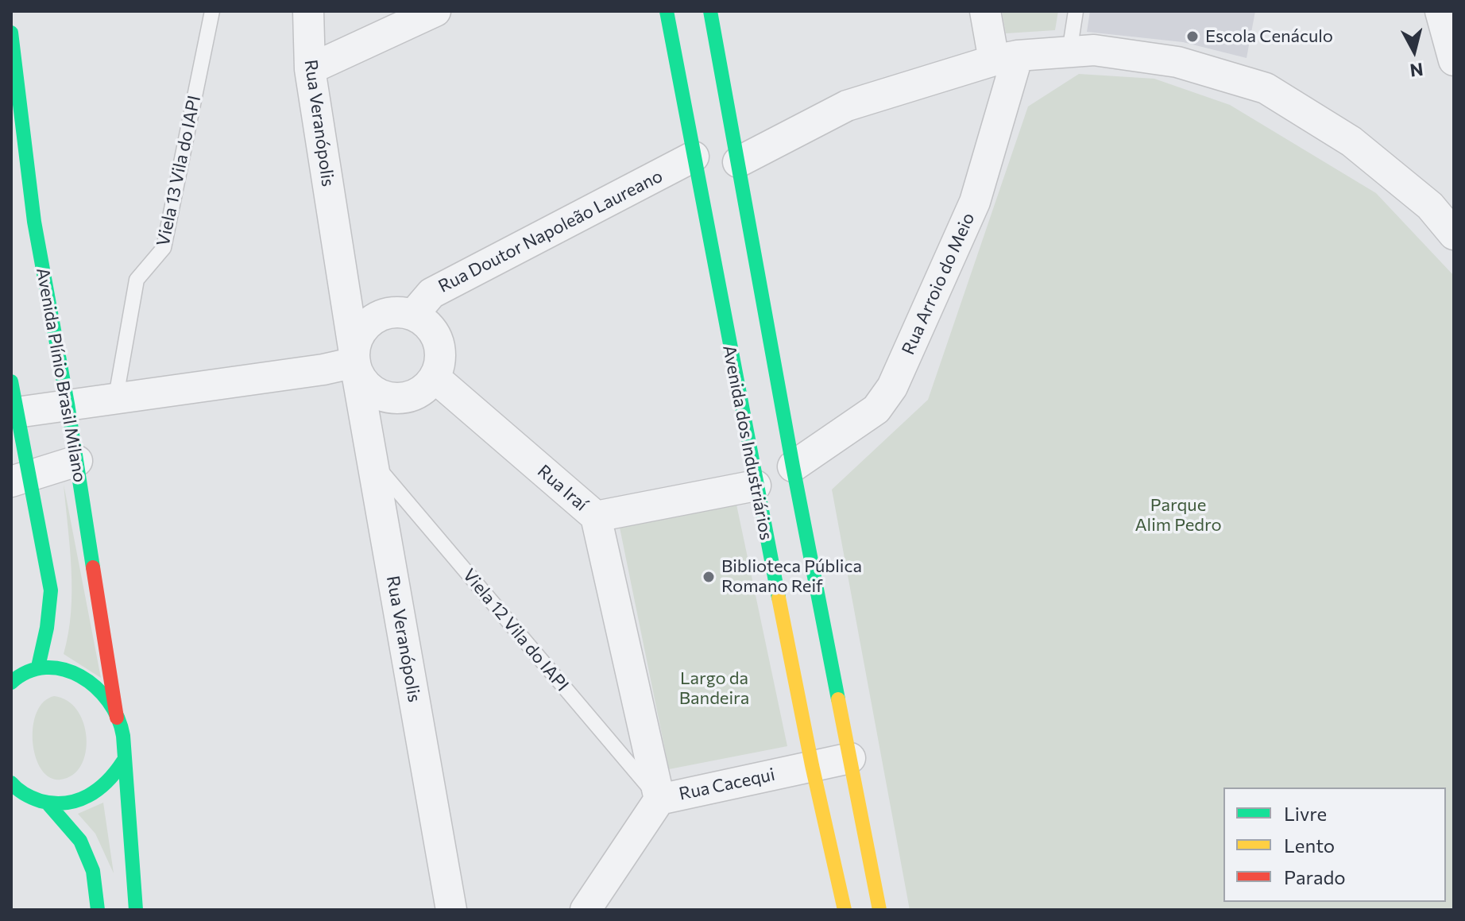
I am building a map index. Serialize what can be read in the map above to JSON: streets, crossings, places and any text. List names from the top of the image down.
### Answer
{
  "streets": {
    "street": [
      "Rua Veranópolis",
      "Rua Doutor Napoleão Laureano",
      "Rua Arroio do Meio",
      "Avenida Plínio Brasil Milano",
      "Avenida dos Industriários",
      "Rua Iraí",
      "Rua Cacequi"
    ],
    "lane": ["Viela 13 Vila do IAPI", "Viela 12 Vila do IAPI"]
  },
  "crossings": [
    ["Rua Veranópolis", "Rua Doutor Napoleão Laureano"],
    ["Rua Veranópolis", "Rua Iraí"],
    ["Rua Veranópolis", "Viela 12 Vila do IAPI"],
    ["Rua Doutor Napoleão Laureano", "Avenida dos Industriários"],
    ["Rua Doutor Napoleão Laureano", "Rua Iraí"],
    ["Avenida dos Industriários", "Rua Iraí"],
    ["Avenida dos Industriários", "Rua Cacequi"],
    ["Viela 12 Vila do IAPI", "Rua Cacequi"]
  ],
  "parks": ["Parque Alim Pedro", "Largo da Bandeira"],
  "places": ["Escola Cenáculo", "Biblioteca Pública Romano Reif"],
  "legend": ["Livre", "Lento", "Parado"],
  "north": "bottom"
}
